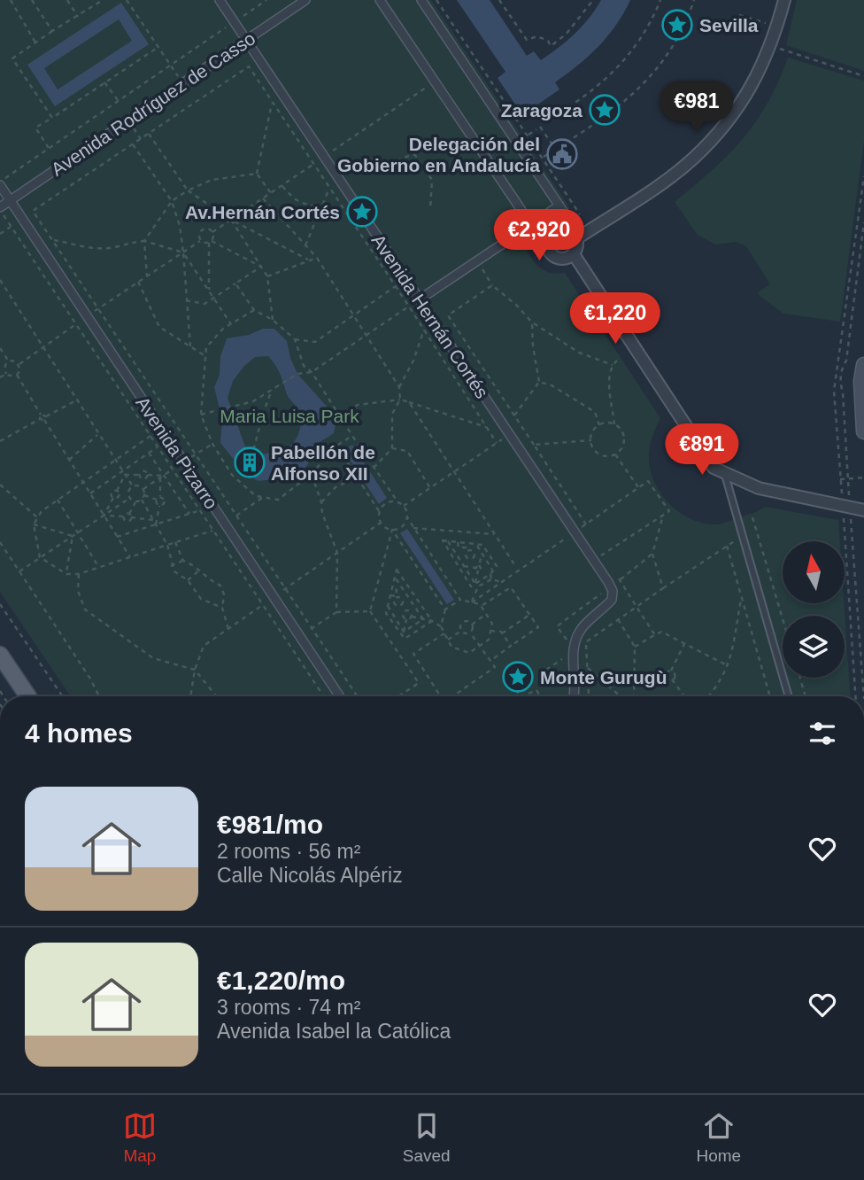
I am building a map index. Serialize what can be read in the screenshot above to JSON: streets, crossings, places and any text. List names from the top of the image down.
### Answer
{
  "streets": {
    "street": ["Avenida Rodríguez de Casso", "Avenida Hernán Cortés", "Avenida Pizarro"]
  },
  "crossings": [
    ["Avenida Rodríguez de Casso", "Avenida Hernán Cortés"],
    ["Avenida Rodríguez de Casso", "Avenida Pizarro"]
  ],
  "parks": ["Maria Luisa Park"],
  "places": {
    "place": [
      "Sevilla",
      "Zaragoza",
      "Av.Hernán Cortés",
      "Monte Gurugù"
    ],
    "public building": ["Delegación del Gobierno en Andalucía"],
    "building": ["Pabellón de Alfonso XII"]
  },
  "north": "top",
  "page": {
    "price": [
      "€981",
      "€2,920",
      "€1,220",
      "€891"
    ],
    "heading": "4 homes",
    "list": [
      {
        "name": "€981/mo",
        "note": "2 rooms · 56 m² · Calle Nicolás Alpériz"
      },
      {
        "name": "€1,220/mo",
        "note": "3 rooms · 74 m² · Avenida Isabel la Católica"
      }
    ],
    "tabs": ["Map", "Saved", "Home"]
  }
}
